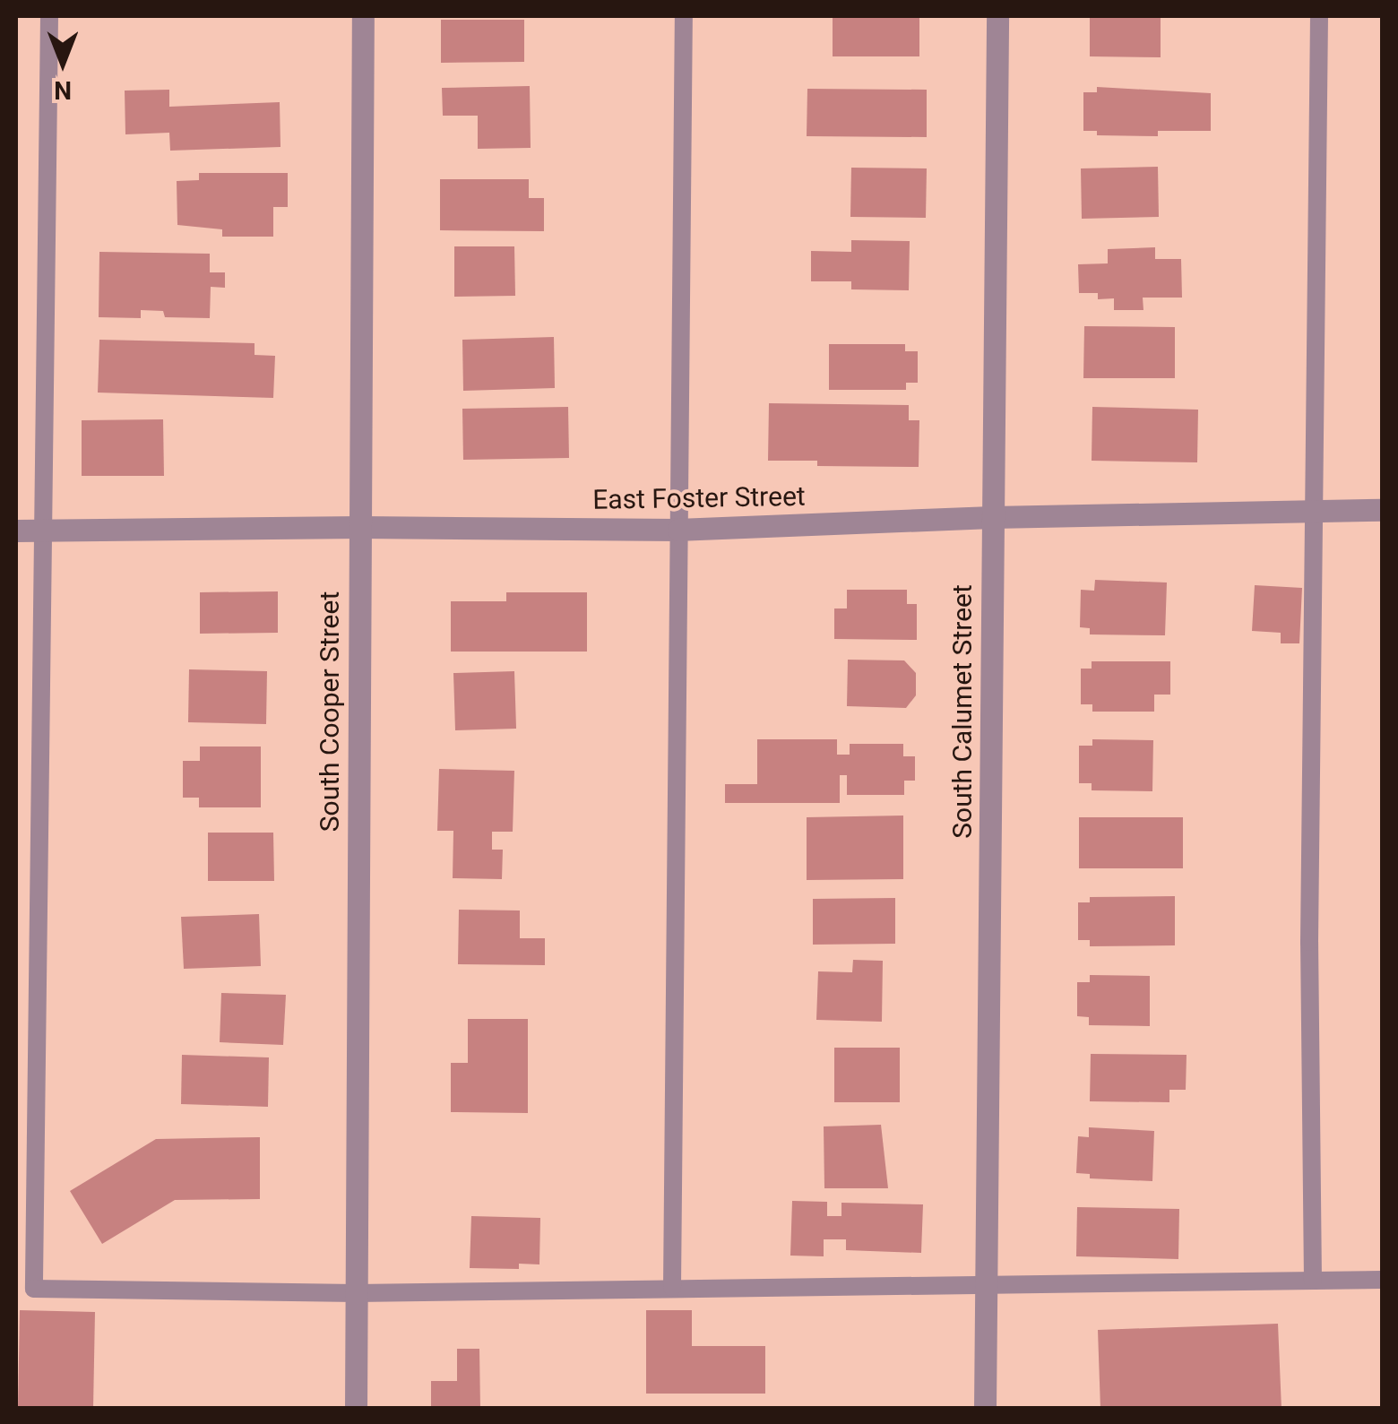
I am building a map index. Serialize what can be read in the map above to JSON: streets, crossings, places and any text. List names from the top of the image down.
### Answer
{
  "streets": {
    "street": ["East Foster Street", "South Cooper Street", "South Calumet Street"]
  },
  "crossings": [
    ["East Foster Street", "South Cooper Street"],
    ["East Foster Street", "South Calumet Street"]
  ],
  "north": "bottom"
}
